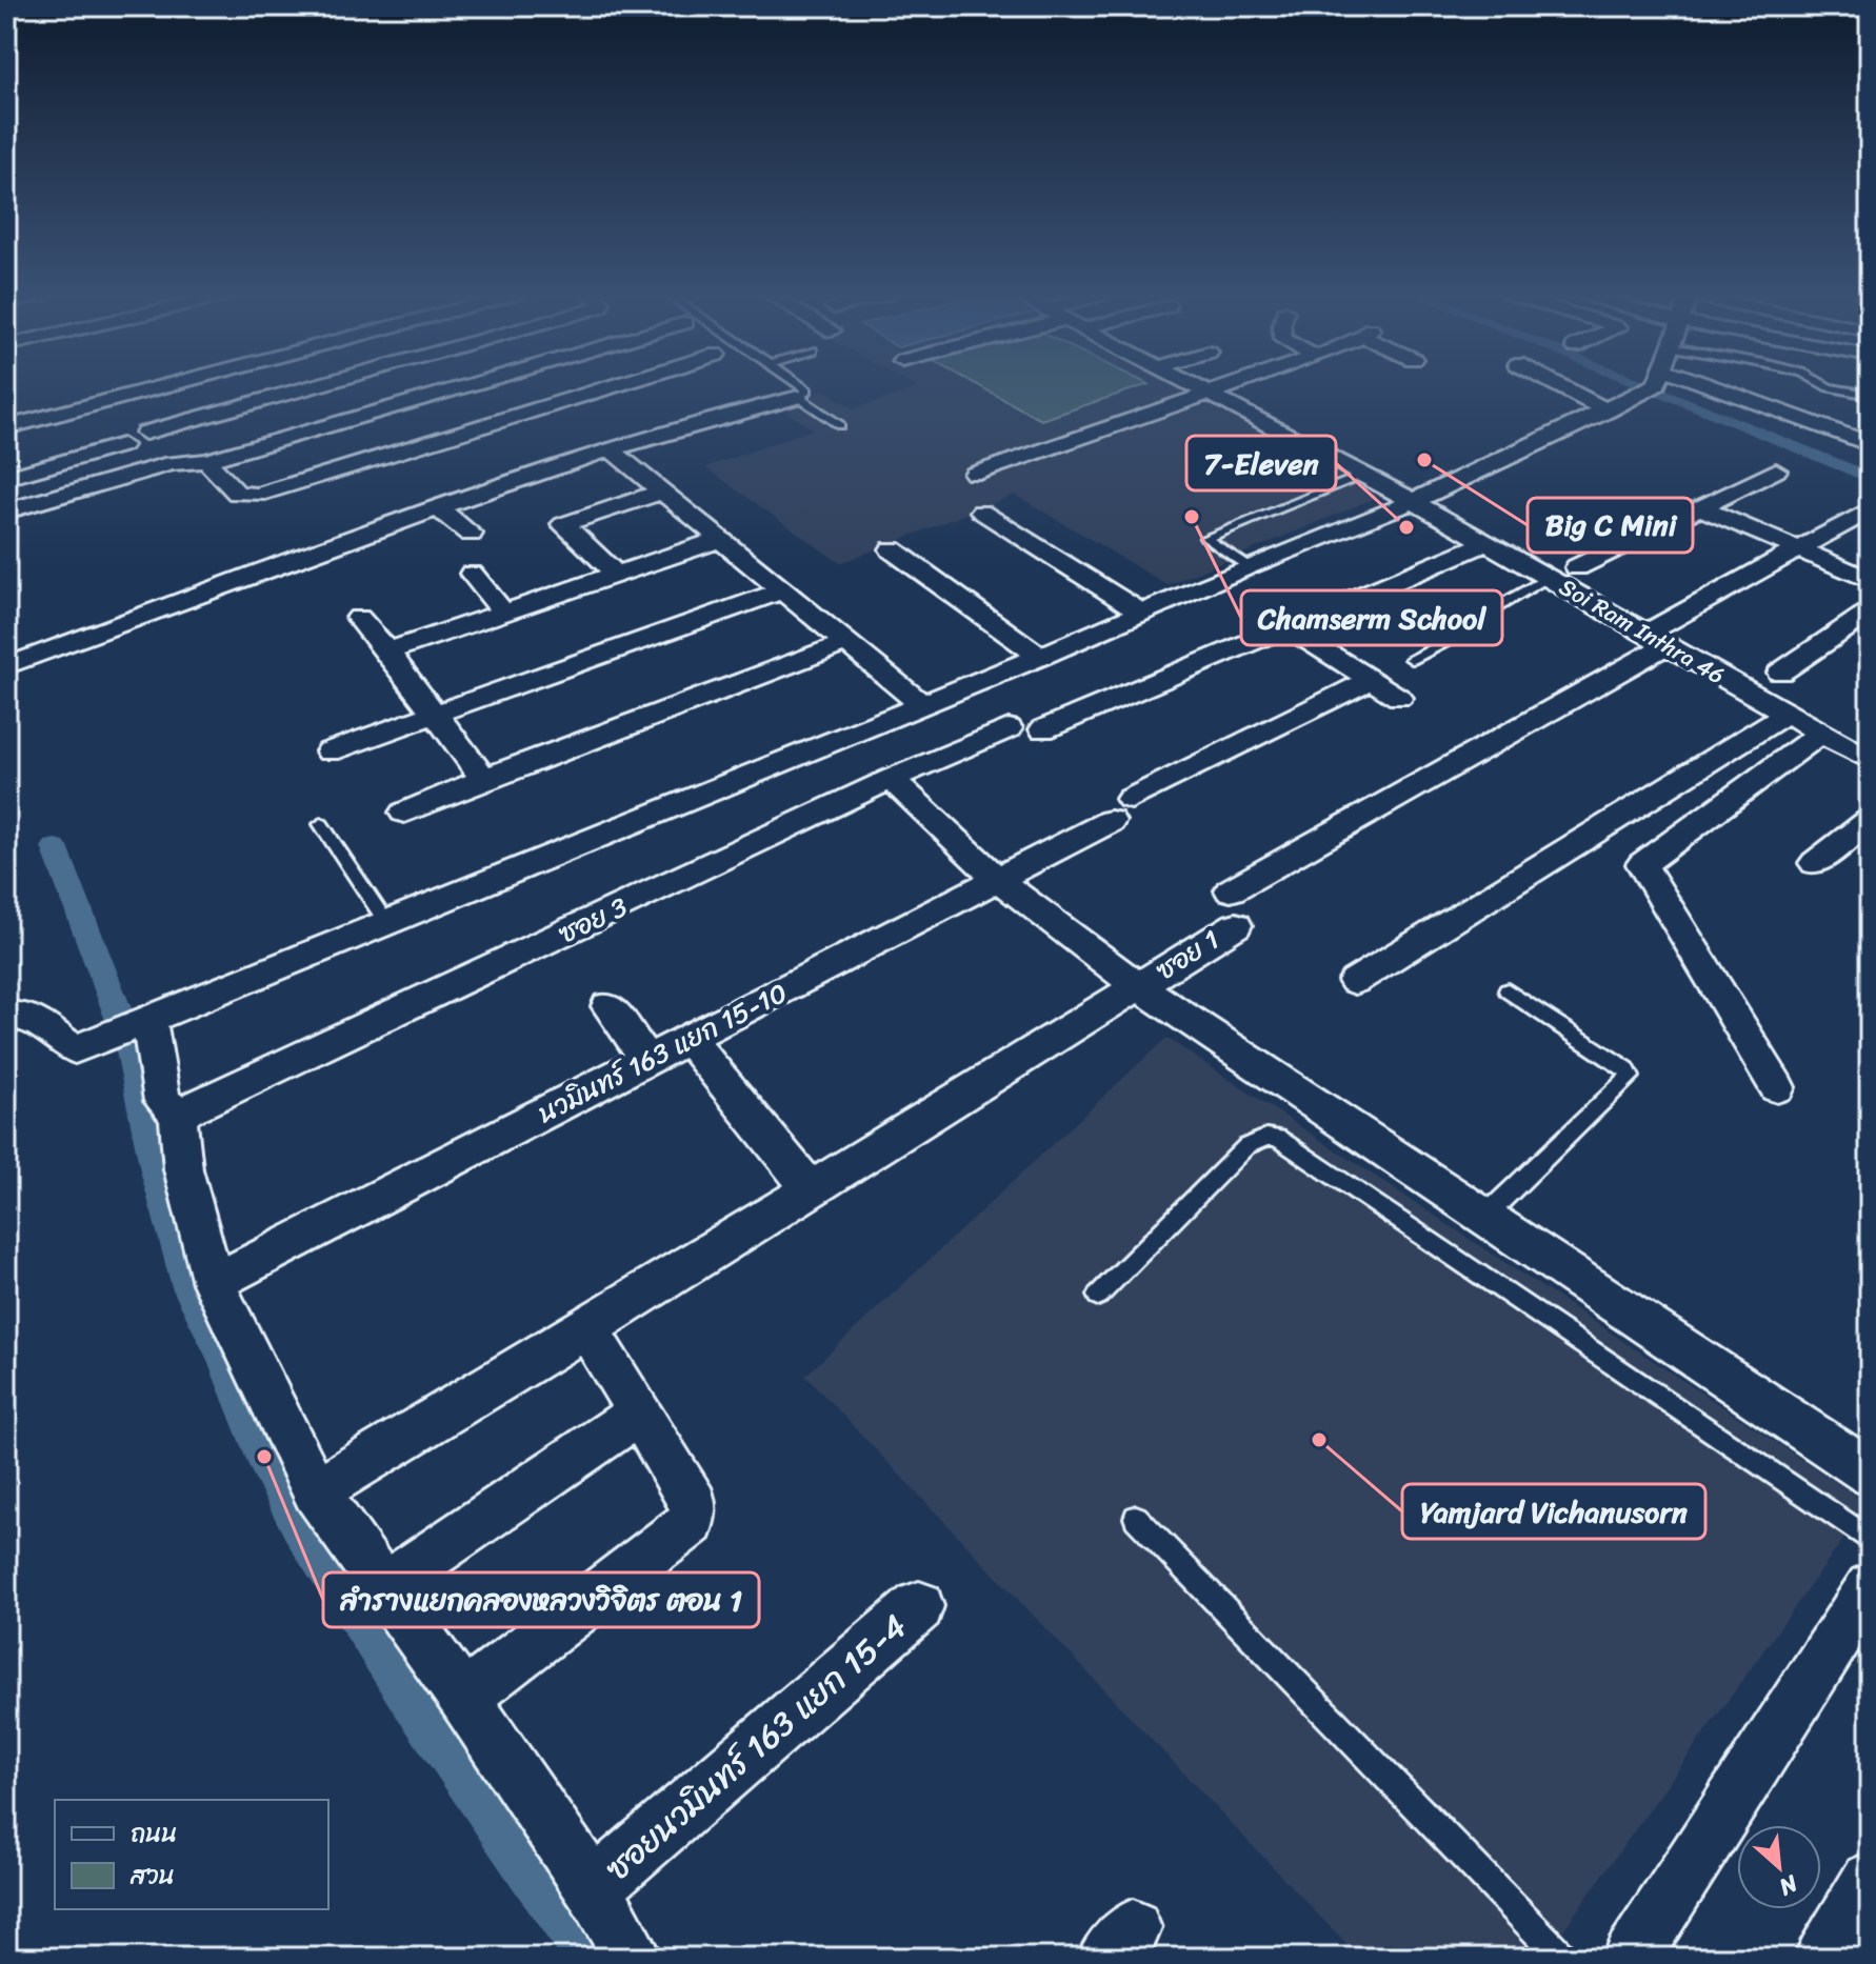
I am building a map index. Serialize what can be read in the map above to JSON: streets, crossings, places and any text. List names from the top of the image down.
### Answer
{
  "streets": {
    "street": [
      "Soi Ram Inthra 46",
      "ซอย 3",
      "ซอย 1",
      "นวมินทร์ 163 แยก 15-10",
      "ซอยนวมินทร์ 163 แยก 15-4"
    ]
  },
  "places": [
    "Big C Mini",
    "Chamserm School",
    "7-Eleven",
    "Yamjard Vichanusorn",
    "ลำรางแยกคลองหลวงวิจิตร ตอน 1"
  ],
  "legend": ["ถนน", "สวน"],
  "north": "bottom right"
}
